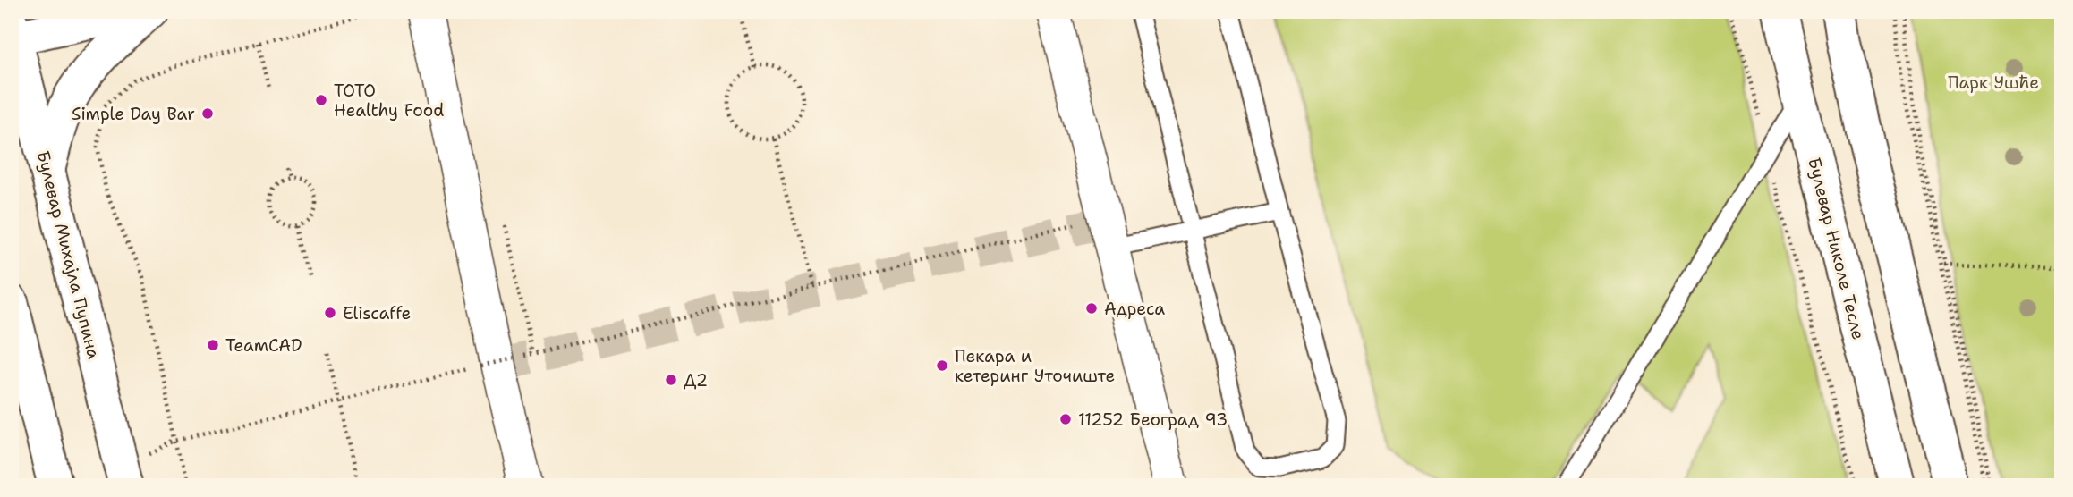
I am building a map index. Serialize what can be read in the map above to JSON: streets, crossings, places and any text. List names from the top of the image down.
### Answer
{
  "streets": {
    "main road": ["Булевар Николе Тесле", "Булевар Михајла Пупина"]
  },
  "parks": ["Парк Ушће"],
  "places": [
    "TOTO Healthy Food",
    "Simple Day Bar",
    "Адреса",
    "Eliscaffe",
    "TeamCAD",
    "Пекара и кетеринг Уточиште",
    "Д2",
    "11252 Београд 93"
  ]
}
